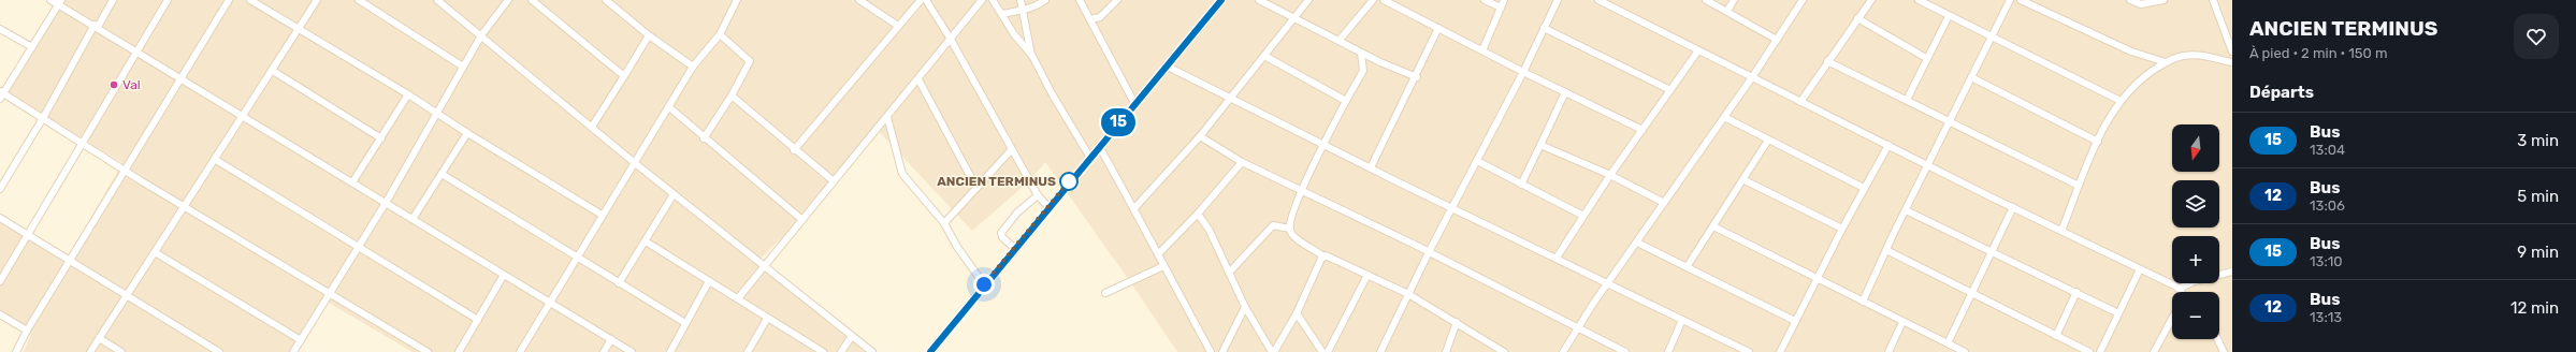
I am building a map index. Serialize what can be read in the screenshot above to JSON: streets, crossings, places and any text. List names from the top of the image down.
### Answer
{
  "places": ["Val", "ANCIEN TERMINUS"],
  "lines": ["bus line 15"],
  "north": "bottom",
  "page": {
    "on_map": "15",
    "heading": [
      ["ANCIEN TERMINUS", "À pied · 2 min · 150 m"],
      "Départs"
    ],
    "list": [
      {
        "mark": "15",
        "name": "Bus",
        "note": "13:04",
        "value": "3 min"
      },
      {
        "mark": "12",
        "name": "Bus",
        "note": "13:06",
        "value": "5 min"
      },
      {
        "mark": "15",
        "name": "Bus",
        "note": "13:10",
        "value": "9 min"
      },
      {
        "mark": "12",
        "name": "Bus",
        "note": "13:13",
        "value": "12 min"
      }
    ],
    "map_buttons": ["+", "−"]
  }
}
